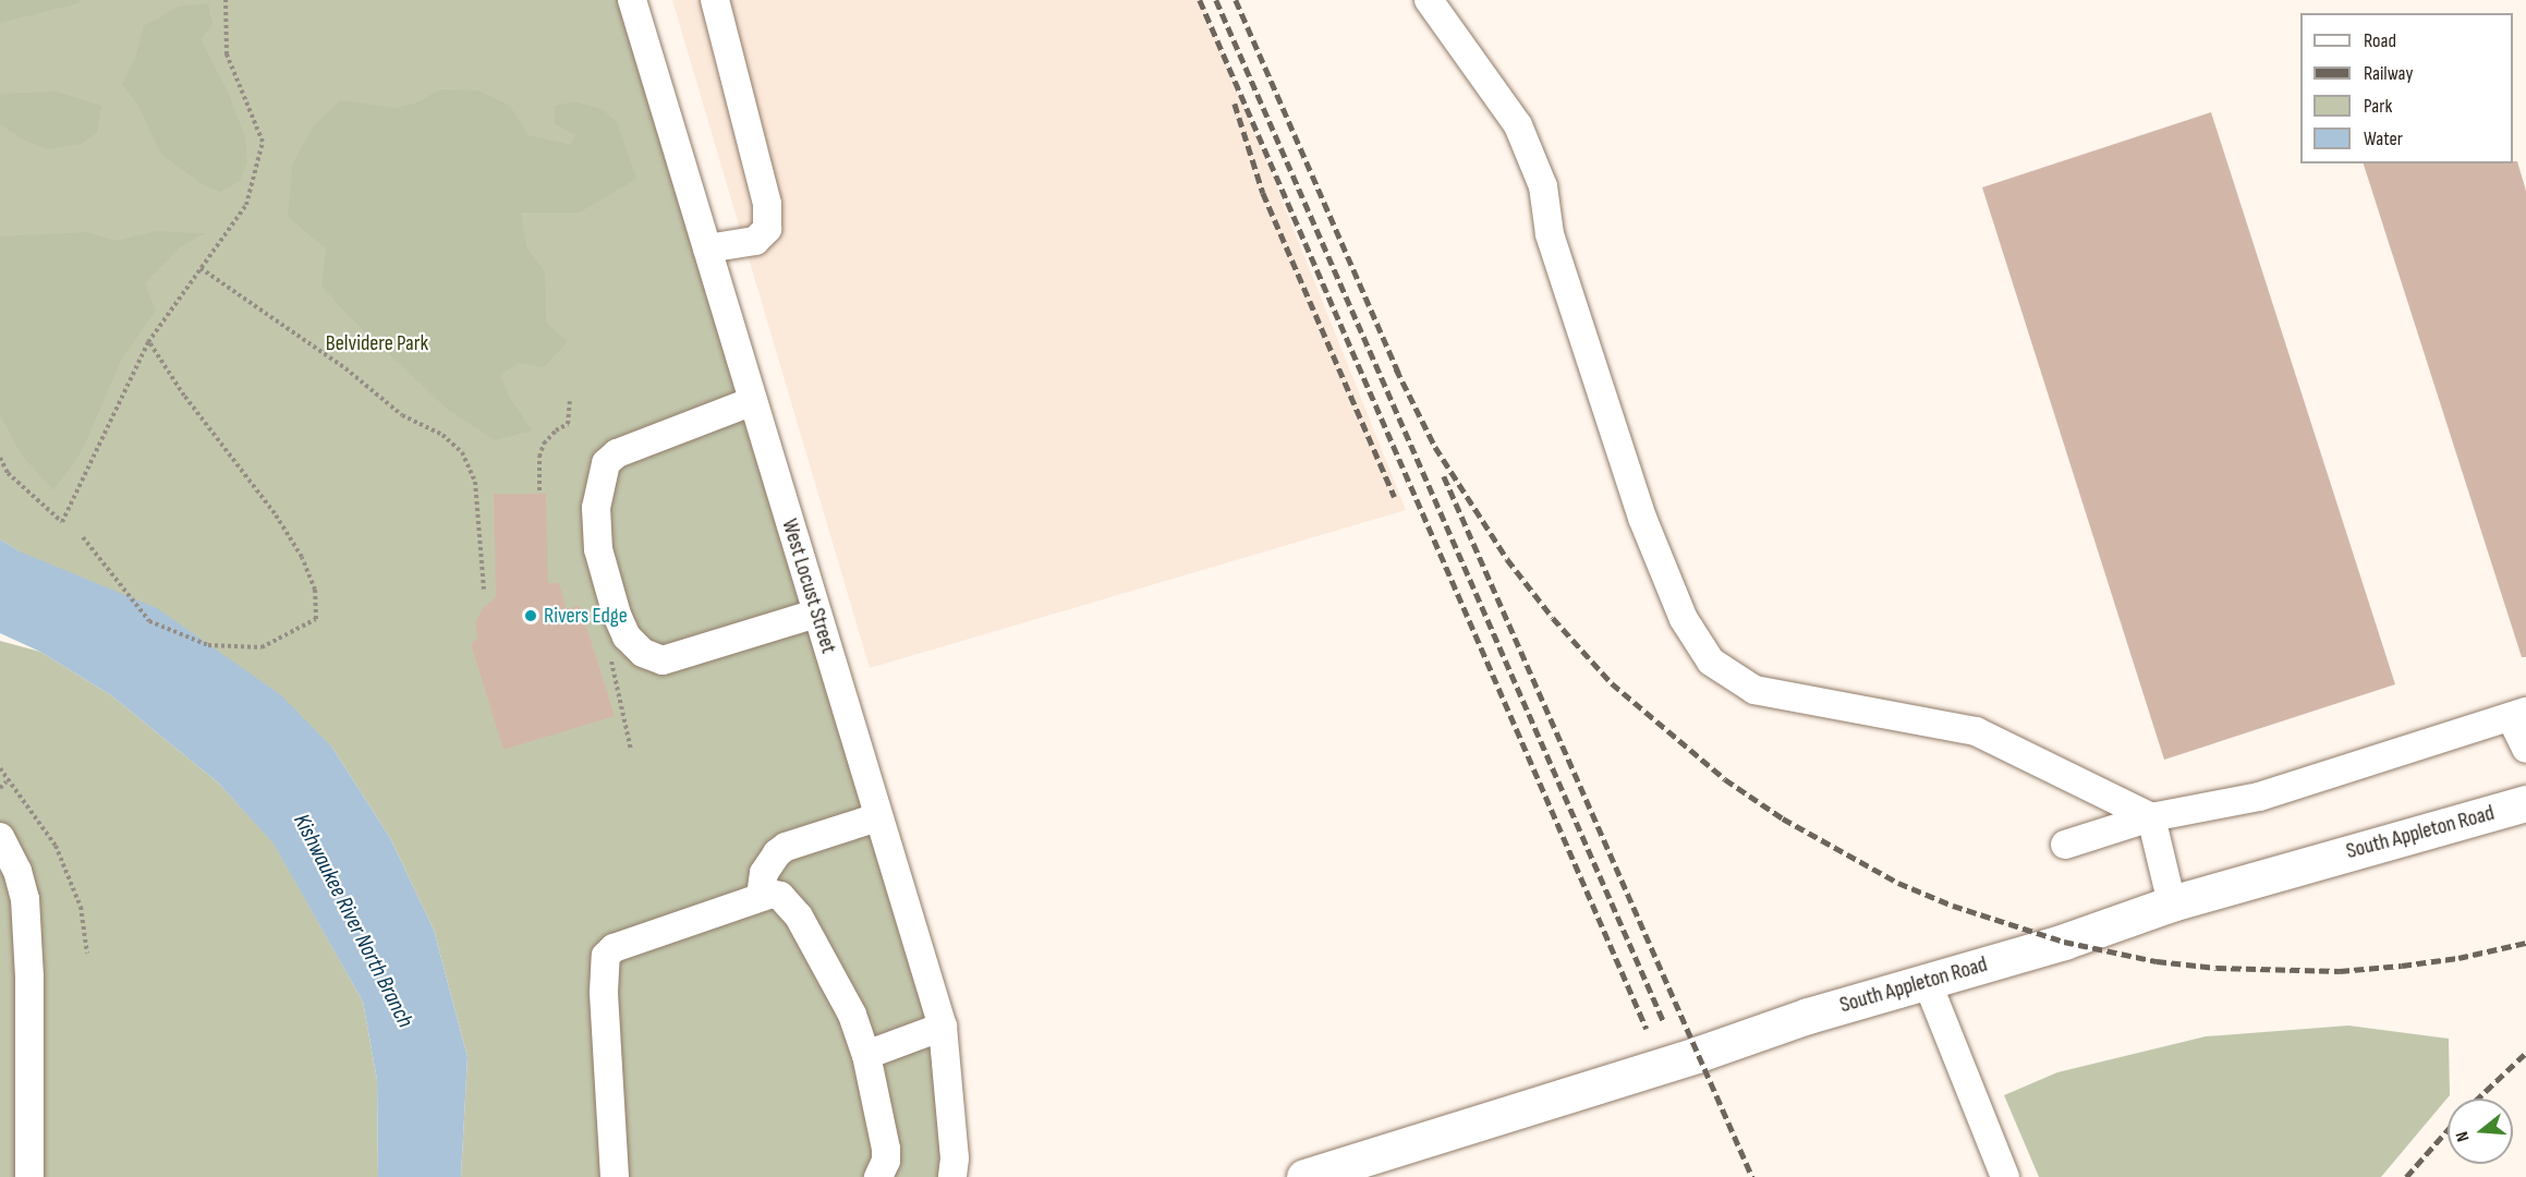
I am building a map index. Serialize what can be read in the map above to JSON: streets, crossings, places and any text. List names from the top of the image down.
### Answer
{
  "streets": {
    "main road": ["South Appleton Road"],
    "street": ["West Locust Street"]
  },
  "water": ["Kishwaukee River North Branch"],
  "parks": ["Belvidere Park"],
  "places": ["Rivers Edge"],
  "legend": [
    "Road",
    "Railway",
    "Park",
    "Water"
  ],
  "north": "left"
}
